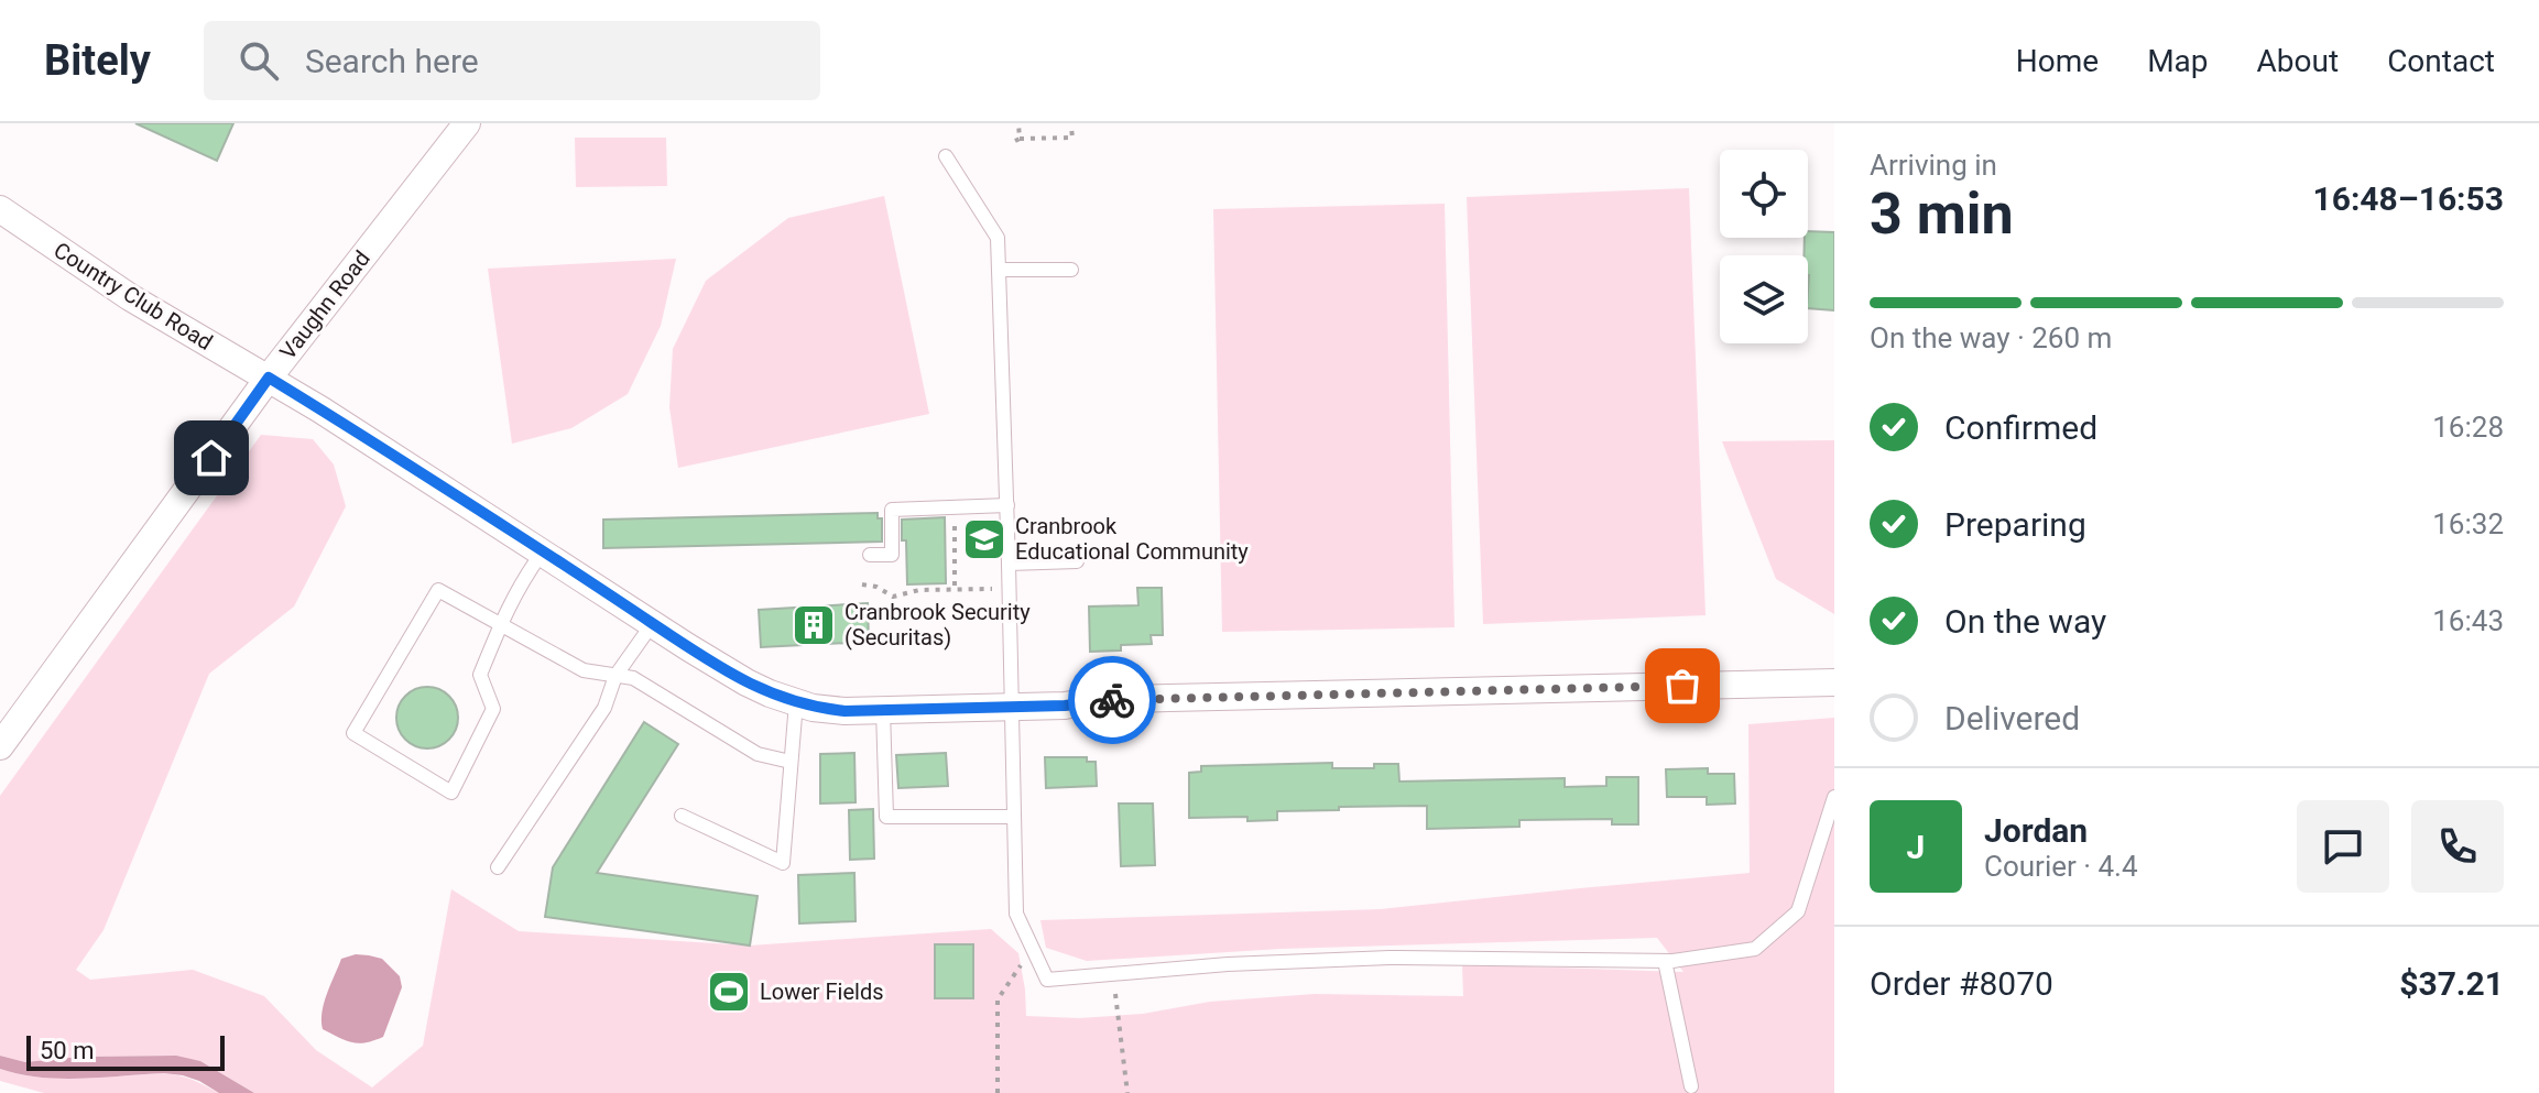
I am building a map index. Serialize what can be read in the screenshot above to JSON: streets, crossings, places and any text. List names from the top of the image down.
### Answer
{
  "streets": {
    "street": ["Country Club Road", "Vaughn Road"]
  },
  "crossings": [
    ["Country Club Road", "Vaughn Road"]
  ],
  "places": {
    "school or university": ["Cranbrook Educational Community"],
    "building": ["Cranbrook Security (Securitas)"],
    "sports": ["Lower Fields"]
  },
  "scale_bar": "50 m",
  "page": {
    "header": "Bitely",
    "search": "Search here",
    "nav": [
      "Home",
      "Map",
      "About",
      "Contact"
    ],
    "heading": ["3 min", "Arriving in", "16:48–16:53"],
    "panel": [
      "Jordan",
      "Courier · 4.4",
      "Order #8070",
      "$37.21"
    ],
    "bar": "On the way · 260 m",
    "list": [
      ["Confirmed", "16:28"],
      ["Preparing", "16:32"],
      ["On the way", "16:43"],
      "Delivered"
    ],
    "round": "J",
    "scale": "50 m"
  }
}
